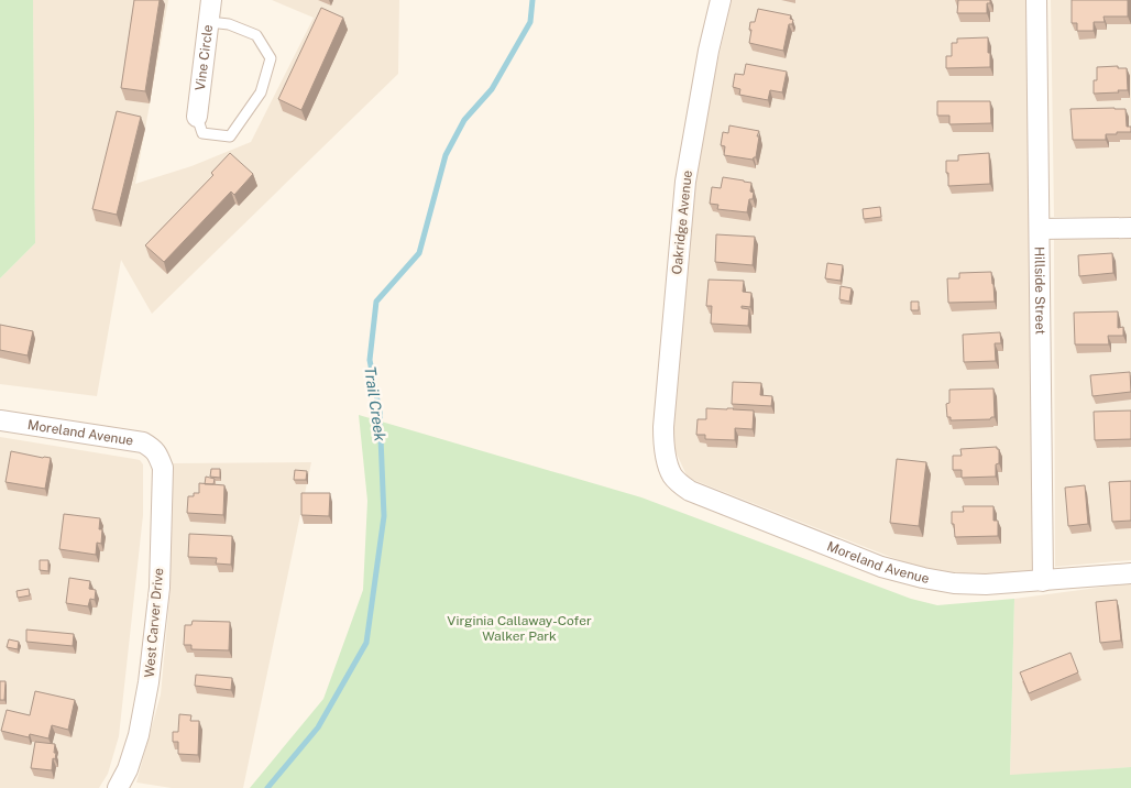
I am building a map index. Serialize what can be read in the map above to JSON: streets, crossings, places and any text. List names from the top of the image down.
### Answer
{
  "streets": {
    "street": [
      "Vine Circle",
      "Oakridge Avenue",
      "Hillside Street",
      "Moreland Avenue",
      "West Carver Drive"
    ]
  },
  "crossings": [
    ["Oakridge Avenue", "Moreland Avenue"],
    ["Hillside Street", "Moreland Avenue"],
    ["Moreland Avenue", "West Carver Drive"]
  ],
  "water": ["Trail Creek"],
  "parks": ["Virginia Callaway-Cofer Walker Park"]
}
